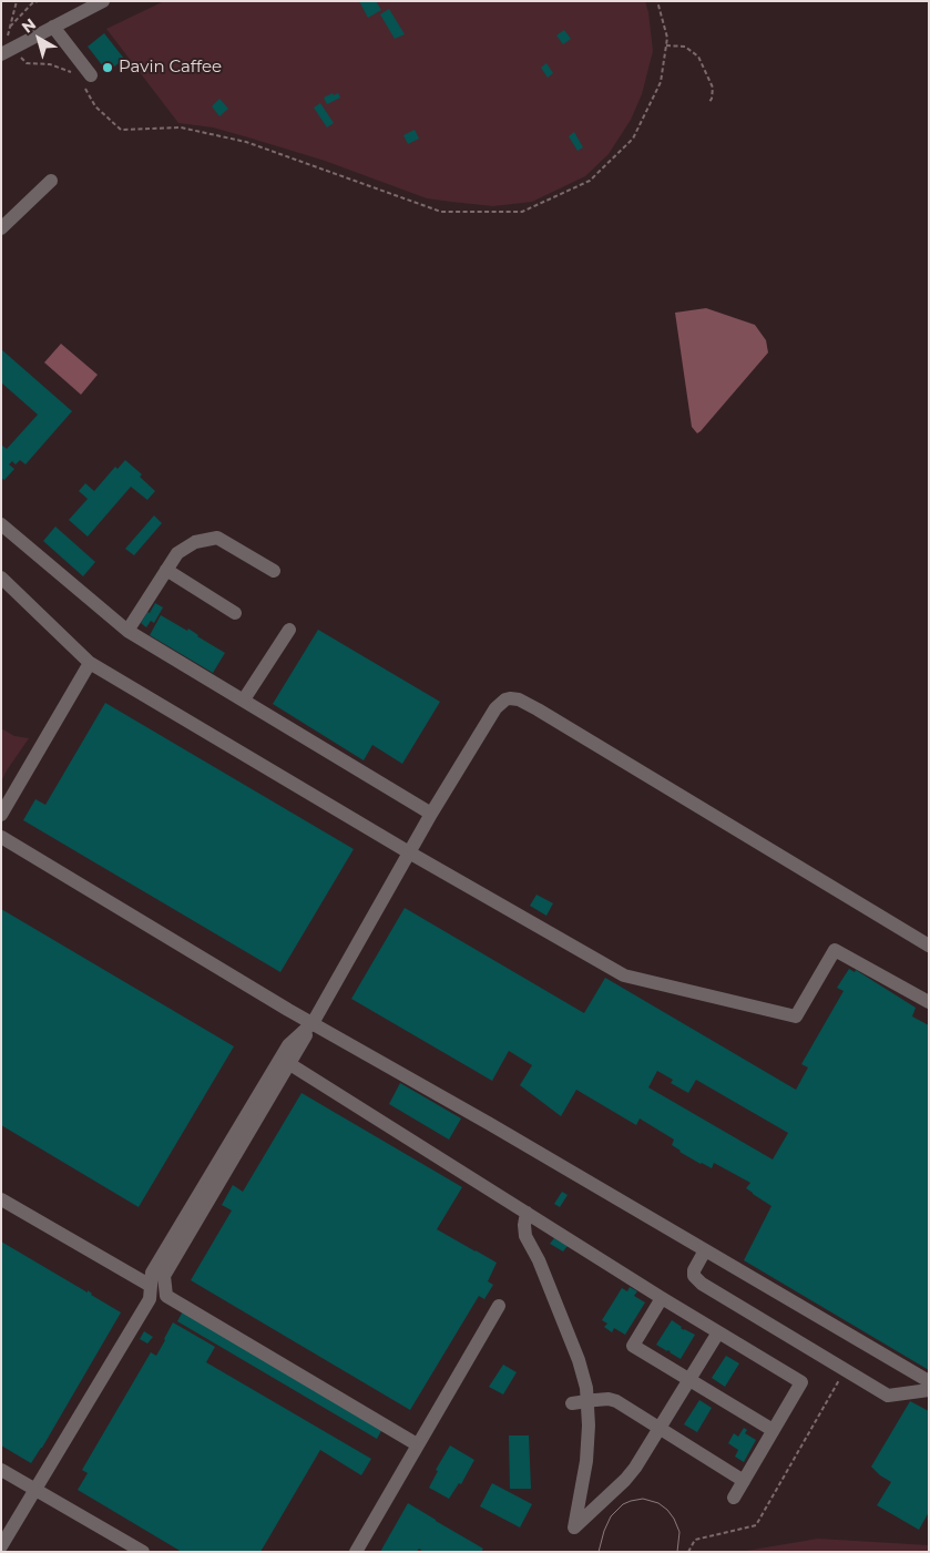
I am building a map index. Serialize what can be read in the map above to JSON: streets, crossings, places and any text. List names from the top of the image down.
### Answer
{
  "places": ["Pavin Caffee"],
  "north": "top left"
}
